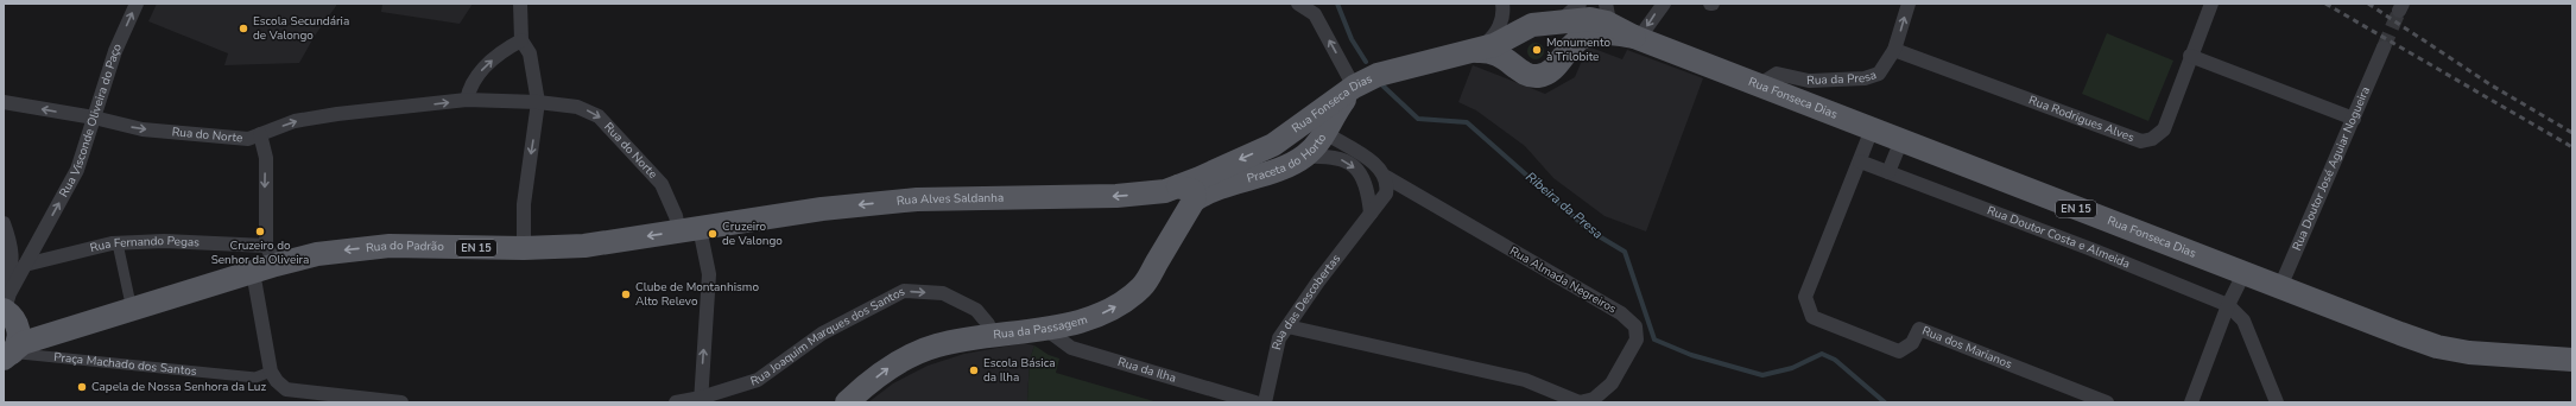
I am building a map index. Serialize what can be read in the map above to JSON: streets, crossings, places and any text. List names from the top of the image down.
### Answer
{
  "streets": {
    "main road": [
      "Rua Fonseca Dias",
      "Praceta do Horto",
      "Rua Alves Saldanha",
      "EN 15",
      "Rua do Padrão",
      "Rua da Passagem",
      "Praça Machado dos Santos"
    ],
    "street": [
      "Rua da Presa",
      "Rua Rodrigues Alves",
      "Rua Visconde Oliveira do Paço",
      "Rua do Norte",
      "Rua Doutor José Aguiar Nogueira",
      "Rua Doutor Costa e Almeida",
      "Rua Fernando Pegas",
      "Rua Almada Negreiros",
      "Rua das Descobertas",
      "Rua Joaquim Marques dos Santos",
      "Rua dos Marianos",
      "Rua da Ilha"
    ]
  },
  "crossings": [
    ["Rua da Presa", "Rua Fonseca Dias"],
    ["Rua da Presa", "Rua Rodrigues Alves"],
    ["Rua Fonseca Dias", "Praceta do Horto"],
    ["Rua Fonseca Dias", "Rua Doutor José Aguiar Nogueira"],
    ["Rua Fonseca Dias", "Rua Alves Saldanha"],
    ["Rua Fonseca Dias", "Rua da Passagem"],
    ["Rua Fonseca Dias", "Rua dos Marianos"],
    ["Rua Visconde Oliveira do Paço", "Rua do Norte"],
    ["Rua Visconde Oliveira do Paço", "Rua Fernando Pegas"],
    ["Rua Visconde Oliveira do Paço", "Praça Machado dos Santos"],
    ["Rua do Norte", "Rua Alves Saldanha"],
    ["Rua do Norte", "Rua do Padrão"],
    ["Rua do Norte", "Rua Joaquim Marques dos Santos"],
    ["Praceta do Horto", "Rua Alves Saldanha"],
    ["Praceta do Horto", "Rua da Passagem"],
    ["Rua Alves Saldanha", "Rua do Padrão"],
    ["Rua Alves Saldanha", "Rua da Passagem"],
    ["Rua Doutor Costa e Almeida", "Rua dos Marianos"],
    ["Rua Fernando Pegas", "Rua do Padrão"],
    ["Rua do Padrão", "Praça Machado dos Santos"],
    ["Rua Almada Negreiros", "Rua das Descobertas"],
    ["Rua da Passagem", "Rua Joaquim Marques dos Santos"],
    ["Rua da Passagem", "Rua da Ilha"]
  ],
  "one_way": [
    "Rua Visconde Oliveira do Paço",
    "Rua Alves Saldanha",
    "Rua do Padrão",
    "Rua da Passagem",
    "Rua Joaquim Marques dos Santos"
  ],
  "water": ["Ribeira da Presa"],
  "places": [
    "Escola Secundária de Valongo",
    "Monumento à Trilobite",
    "Cruzeiro do Senhor da Oliveira",
    "Cruzeiro de Valongo",
    "Clube de Montanhismo Alto Relevo",
    "Escola Básica da Ilha",
    "Capela de Nossa Senhora da Luz"
  ]
}
